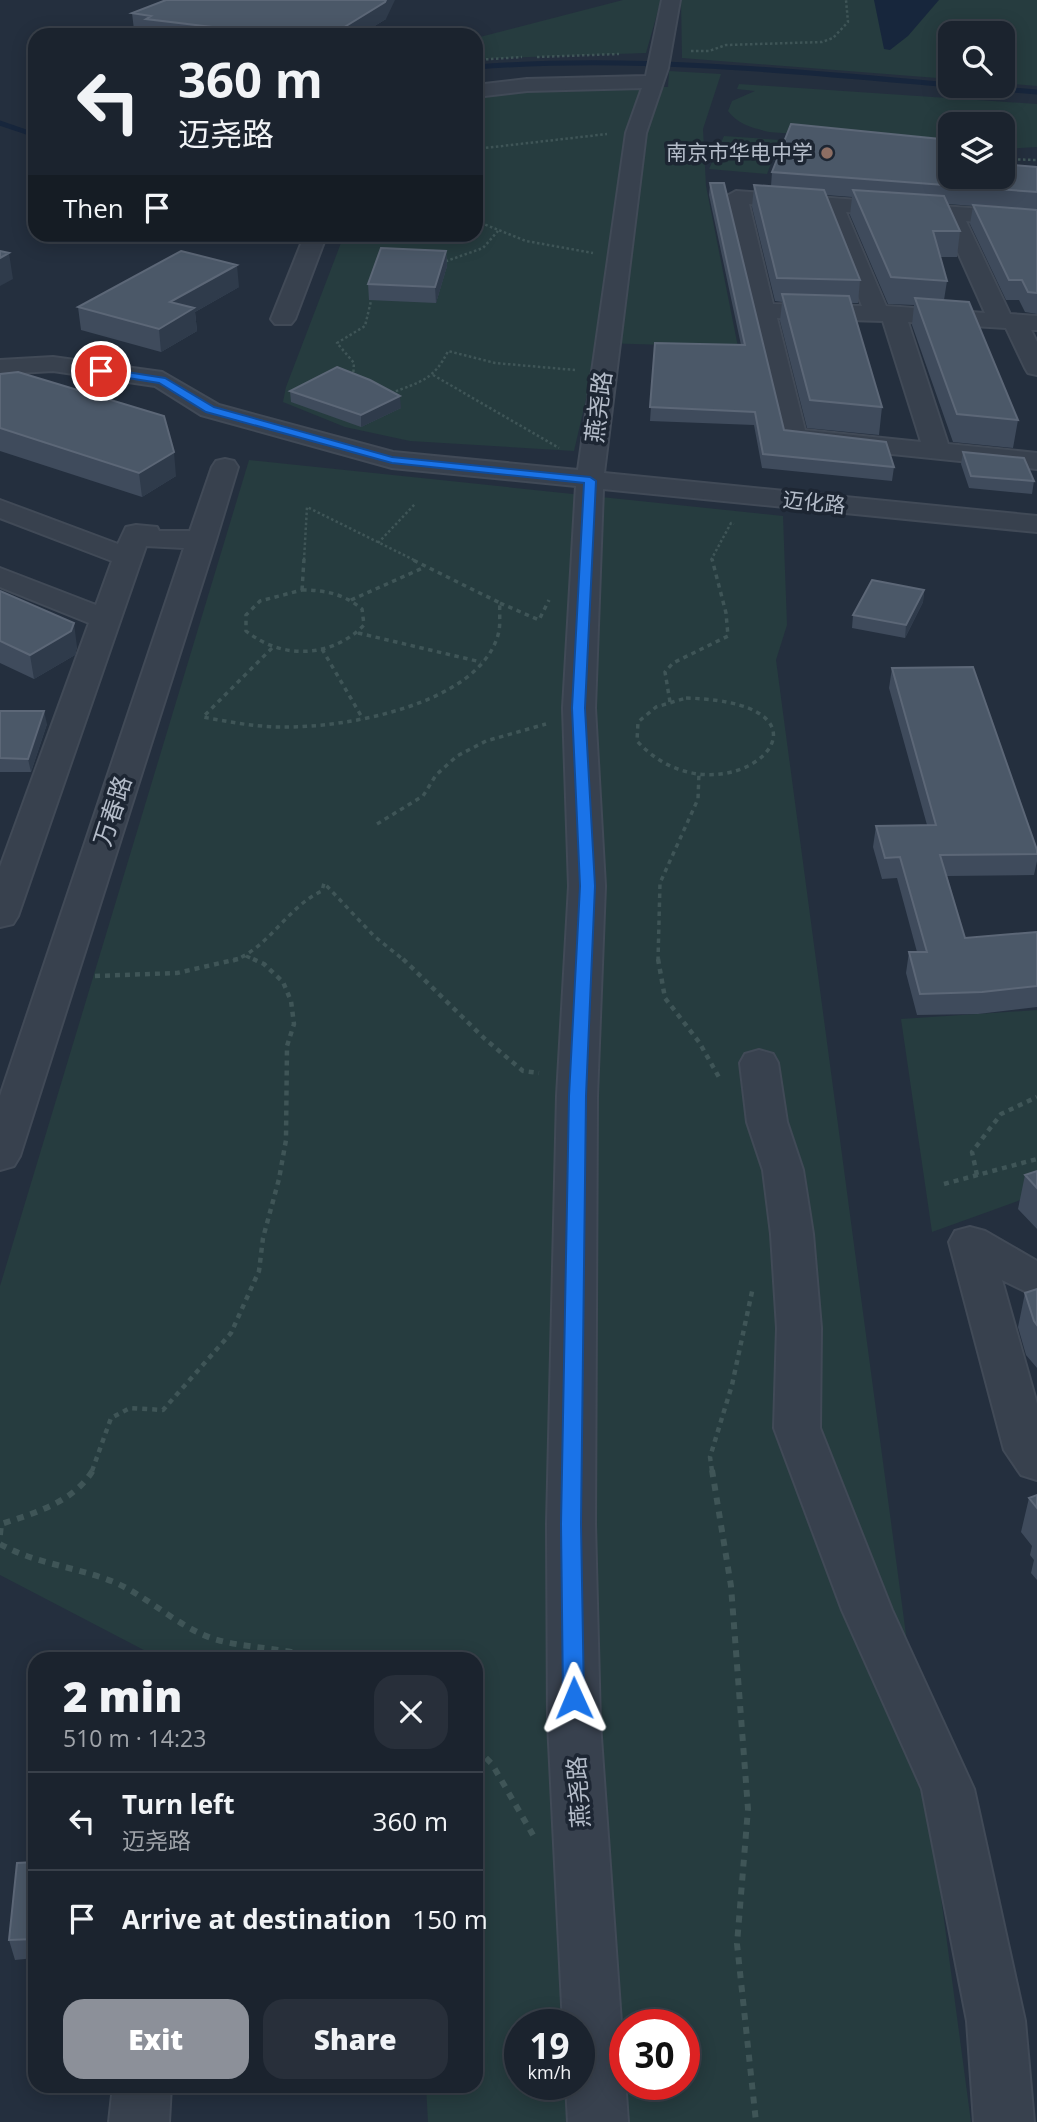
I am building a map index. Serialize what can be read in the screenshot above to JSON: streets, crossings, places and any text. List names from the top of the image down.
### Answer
{
  "streets": {
    "street": ["燕尧路", "迈化路", "万春路"]
  },
  "crossings": [
    ["燕尧路", "迈化路"]
  ],
  "places": ["南京市华电中学"],
  "page": {
    "turn": ["360 m", "迈尧路"],
    "then": "Then",
    "heading": ["2 min", "510 m · 14:23"],
    "list": [
      {
        "name": "Turn left",
        "note": "迈尧路",
        "value": "360 m"
      },
      {
        "name": "Arrive at destination",
        "value": "150 m"
      }
    ],
    "buttons": ["Exit", "Share"],
    "speed": "19 km/h",
    "limit": "30"
  }
}
